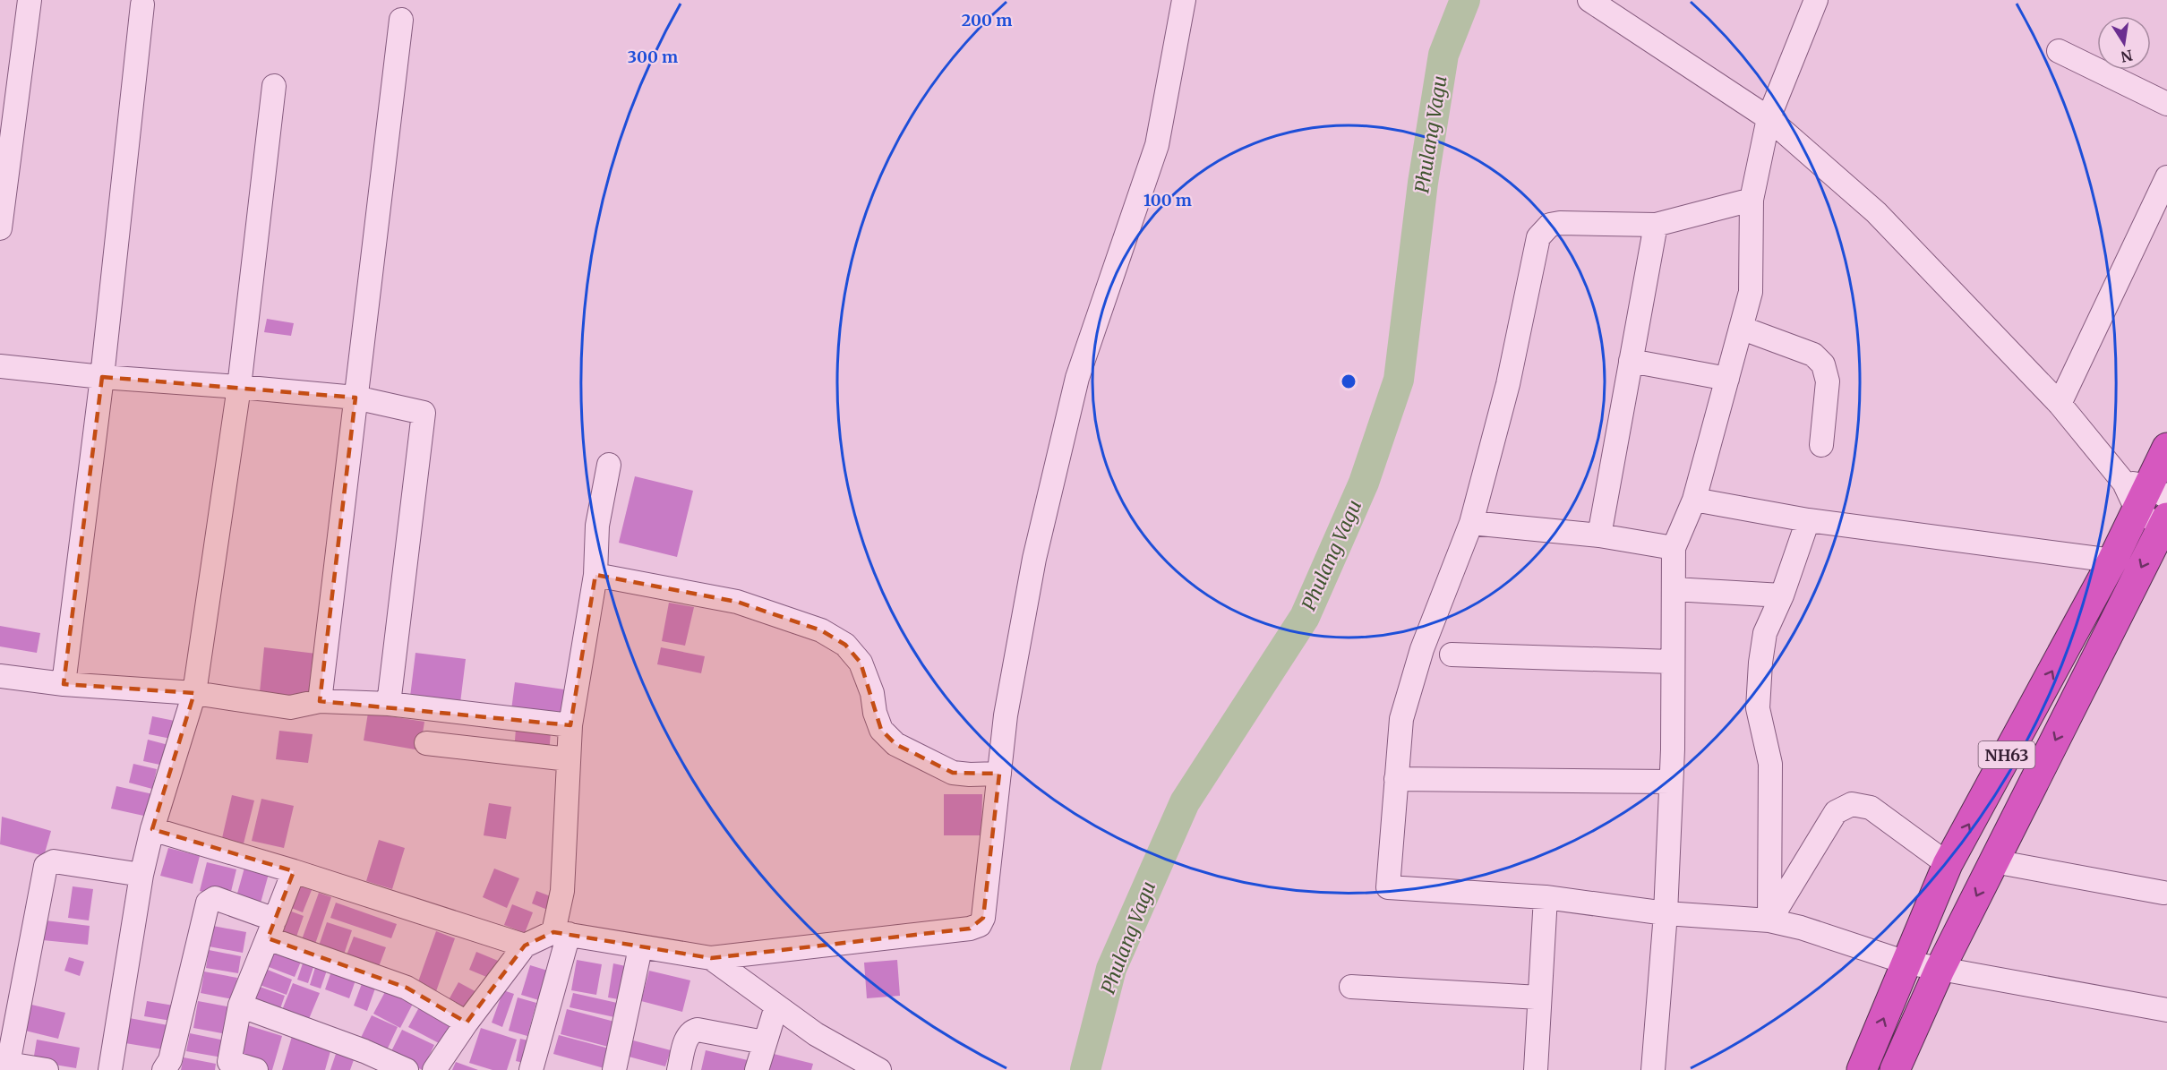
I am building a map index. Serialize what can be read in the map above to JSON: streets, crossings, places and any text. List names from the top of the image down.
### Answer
{
  "streets": {
    "highway": ["NH63"]
  },
  "water": ["Phulang Vagu"],
  "north": "bottom",
  "rings": ["200 m", "300 m", "100 m"]
}
